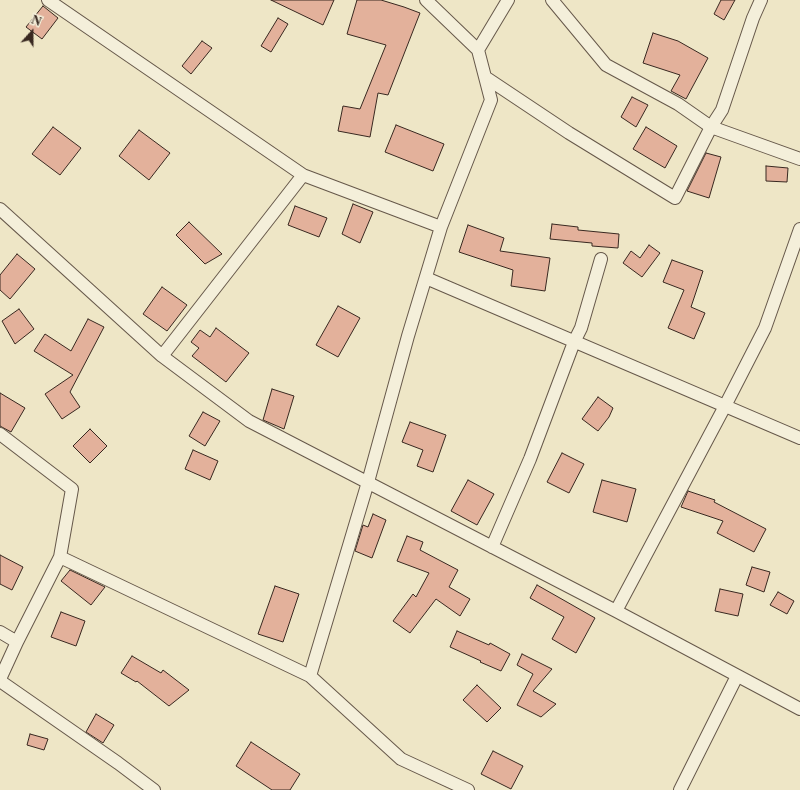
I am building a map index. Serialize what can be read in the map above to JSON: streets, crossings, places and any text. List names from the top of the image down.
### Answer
{
  "north": "top"
}
